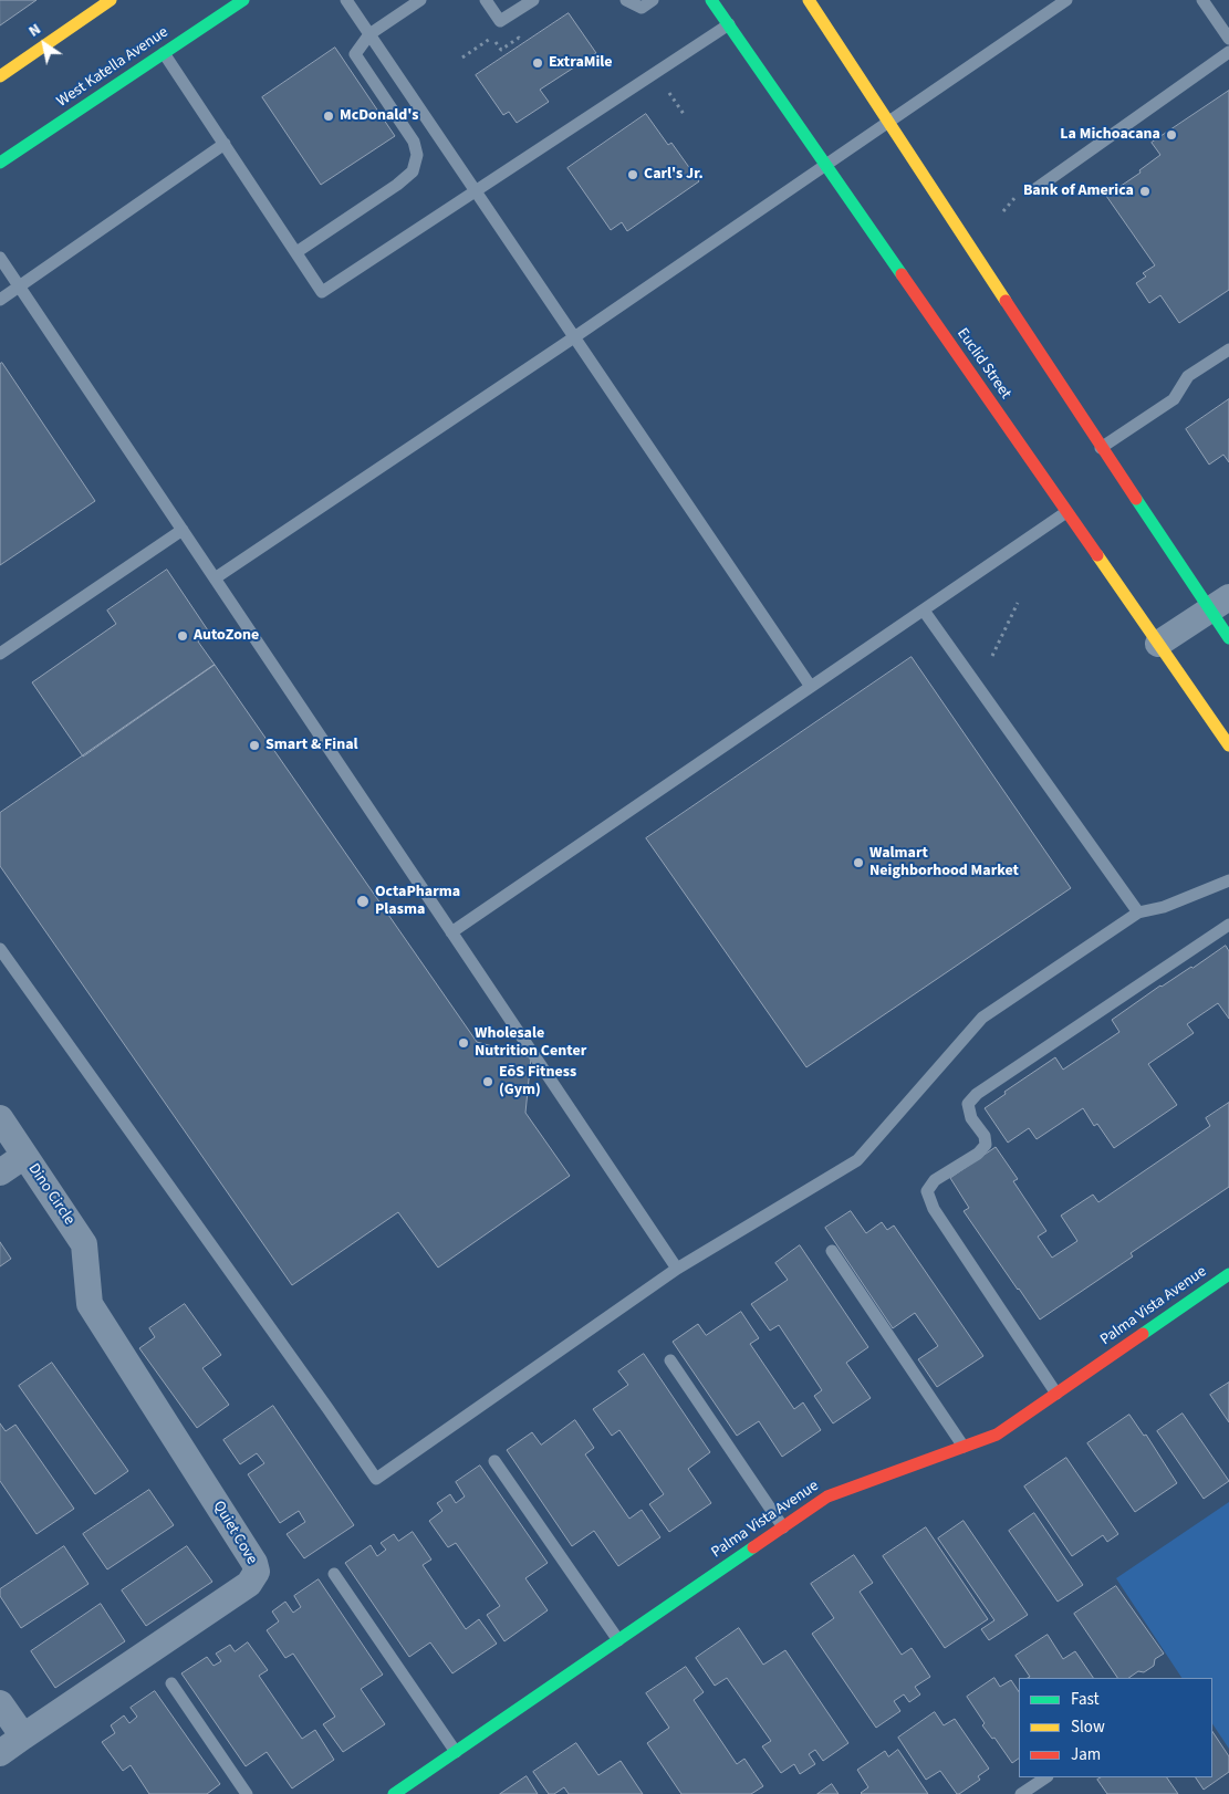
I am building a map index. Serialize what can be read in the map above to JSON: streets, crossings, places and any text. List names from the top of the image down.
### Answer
{
  "streets": {
    "main road": ["West Katella Avenue", "Euclid Street", "Palma Vista Avenue"],
    "street": ["Dino Circle", "Quiet Cove"]
  },
  "crossings": [
    ["Dino Circle", "Quiet Cove"]
  ],
  "places": [
    "ExtraMile",
    "McDonald's",
    "La Michoacana",
    "Carl's Jr.",
    "Bank of America",
    "AutoZone",
    "Smart & Final",
    "Walmart Neighborhood Market",
    "OctaPharma Plasma",
    "Wholesale Nutrition Center",
    "EōS Fitness (Gym)"
  ],
  "legend": ["Fast", "Slow", "Jam"],
  "north": "top left"
}
